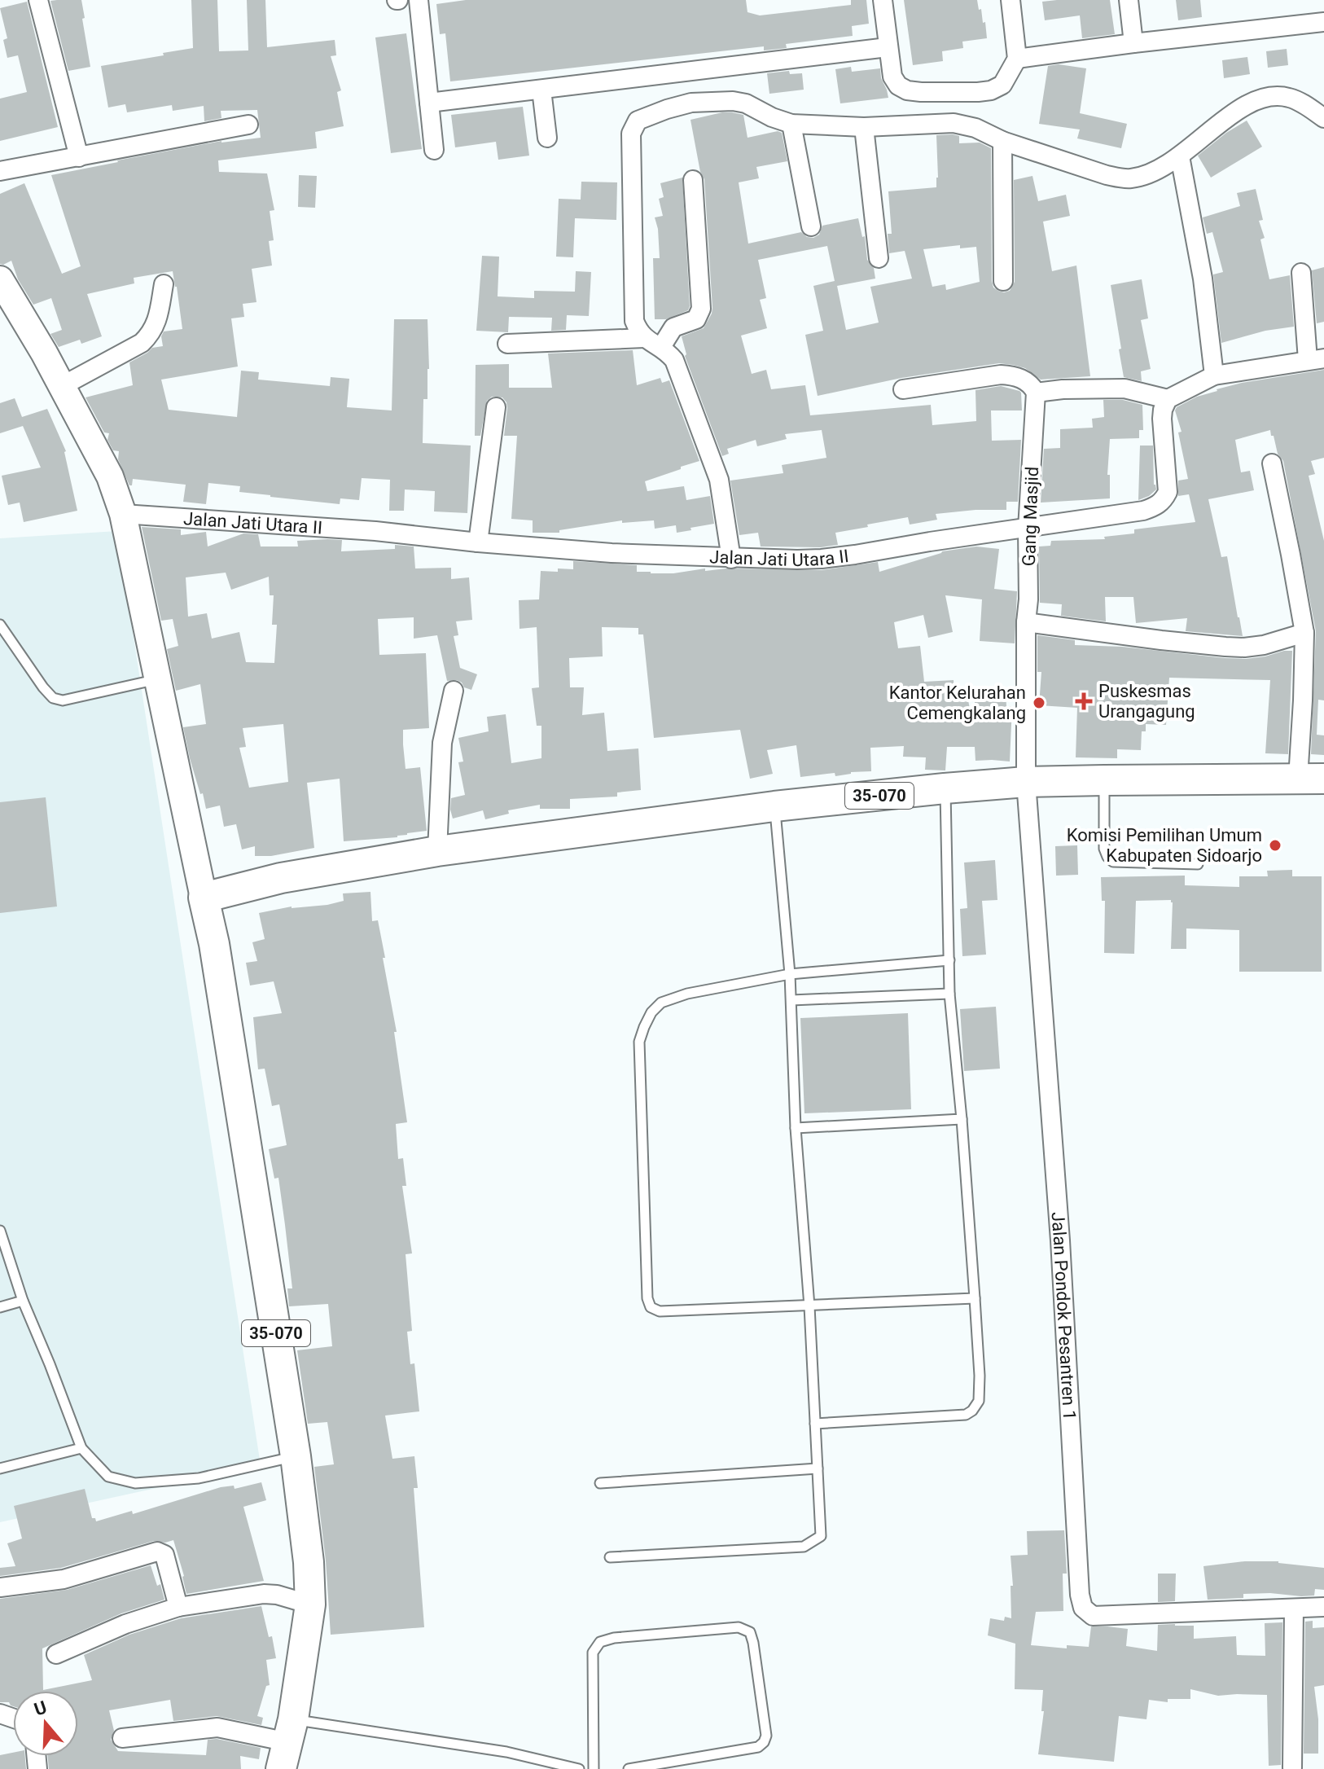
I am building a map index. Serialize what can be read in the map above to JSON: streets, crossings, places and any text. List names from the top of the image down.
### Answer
{
  "streets": {
    "main road": ["35-070"],
    "street": ["Gang Masjid", "Jalan Jati Utara II", "Jalan Pondok Pesantren 1"]
  },
  "crossings": [
    ["Gang Masjid", "Jalan Jati Utara II"],
    ["Gang Masjid", "35-070"],
    ["Gang Masjid", "Jalan Pondok Pesantren 1"],
    ["35-070", "Jalan Pondok Pesantren 1"]
  ],
  "places": {
    "health": ["Puskesmas Urangagung"],
    "other": ["Kantor Kelurahan Cemengkalang", "Komisi Pemilihan Umum Kabupaten Sidoarjo"]
  },
  "north": "top"
}
